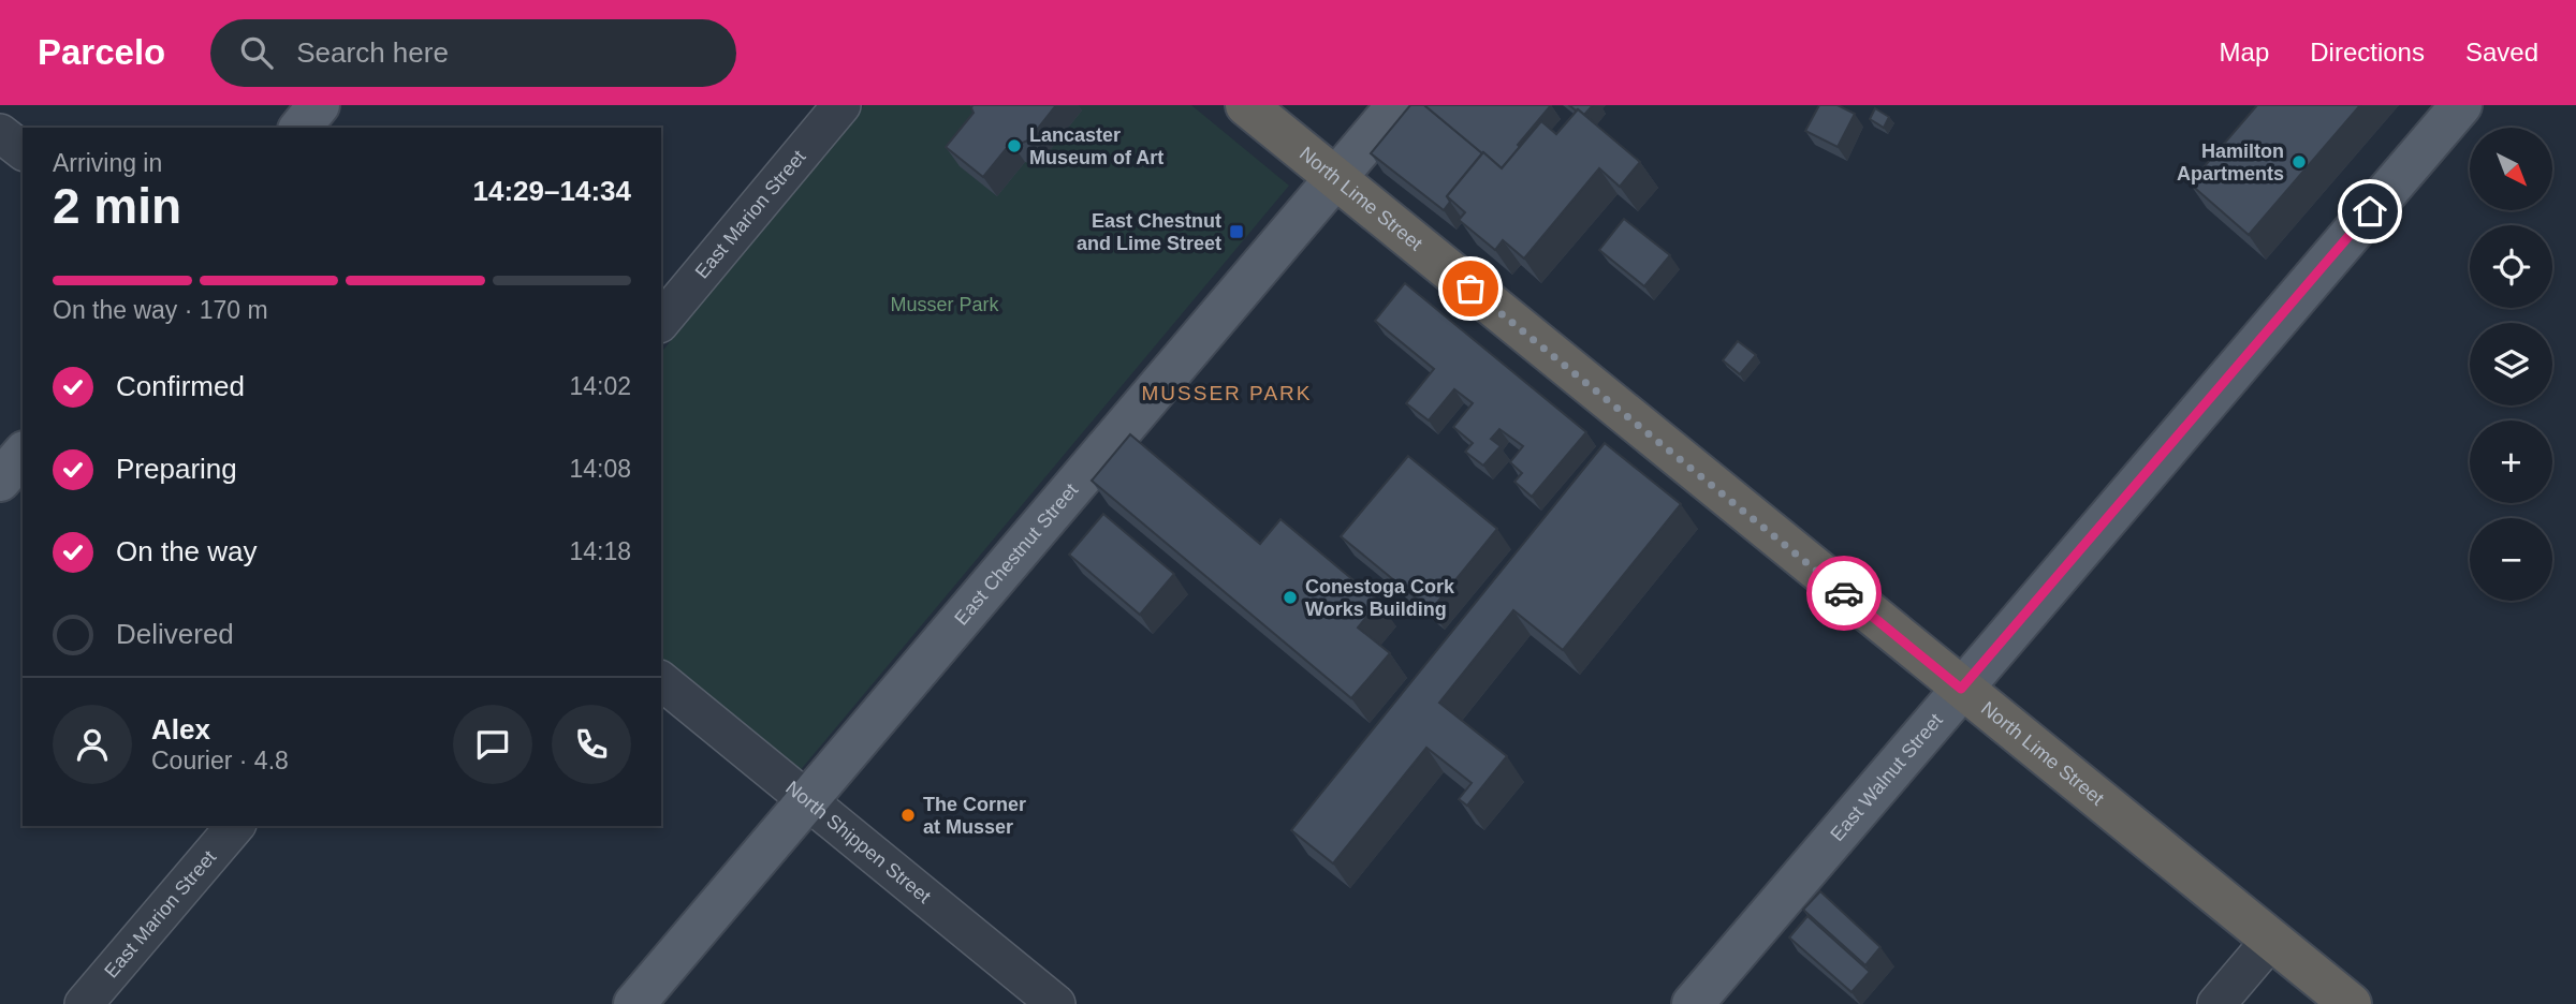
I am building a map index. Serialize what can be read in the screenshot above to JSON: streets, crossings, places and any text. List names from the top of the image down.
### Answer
{
  "streets": {
    "highway": ["North Lime Street"],
    "main road": ["East Chestnut Street", "East Walnut Street"],
    "street": ["East Marion Street", "North Shippen Street"]
  },
  "crossings": [
    ["North Lime Street", "East Chestnut Street"],
    ["North Lime Street", "East Walnut Street"],
    ["East Chestnut Street", "North Shippen Street"]
  ],
  "districts": ["MUSSER PARK"],
  "parks": ["Musser Park"],
  "places": {
    "other": [
      "Lancaster Museum of Art",
      "Hamilton Apartments",
      "Conestoga Cork Works Building",
      "The Corner at Musser"
    ],
    "transit": ["East Chestnut and Lime Street"]
  },
  "north": "bottom right",
  "page": {
    "header": "Parcelo",
    "search": "Search here",
    "nav": ["Map", "Directions", "Saved"],
    "map_buttons": ["+", "−"],
    "heading": ["2 min", "Arriving in", "14:29–14:34"],
    "panel": ["Alex", "Courier · 4.8"],
    "bar": "On the way · 170 m",
    "list": [
      ["Confirmed", "14:02"],
      ["Preparing", "14:08"],
      ["On the way", "14:18"],
      "Delivered"
    ]
  }
}
